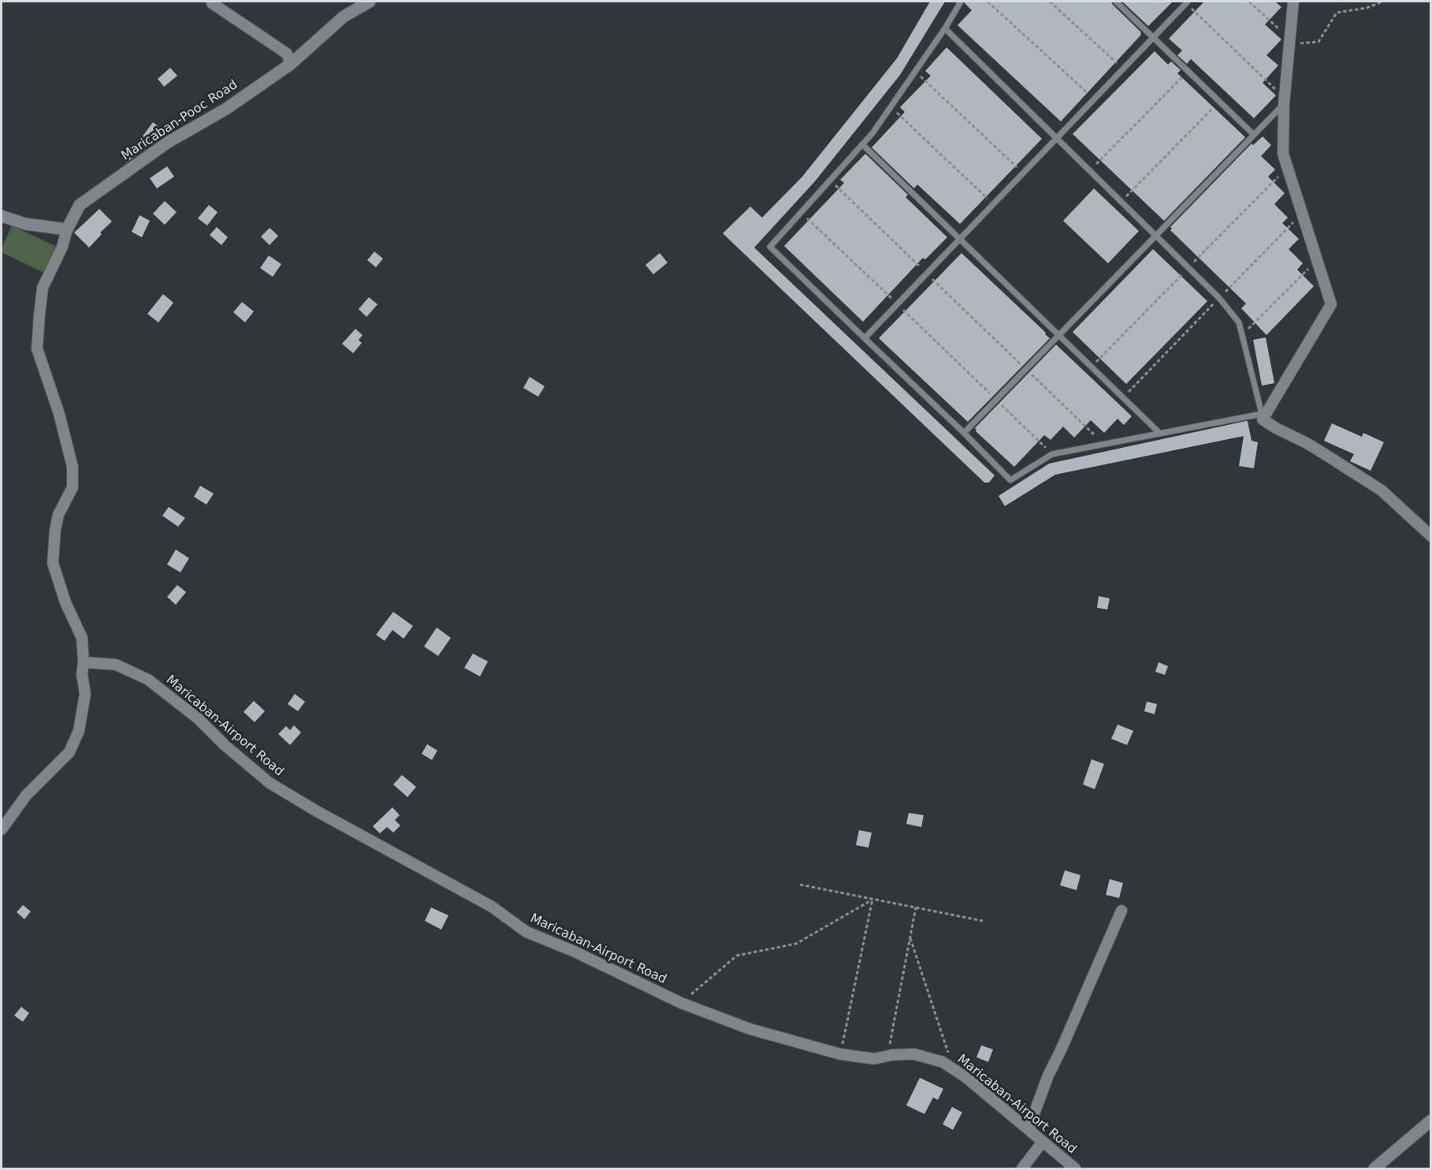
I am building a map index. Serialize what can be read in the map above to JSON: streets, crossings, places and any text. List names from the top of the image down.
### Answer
{
  "streets": {
    "street": ["Maricaban-Pooc Road", "Maricaban-Airport Road"]
  }
}
